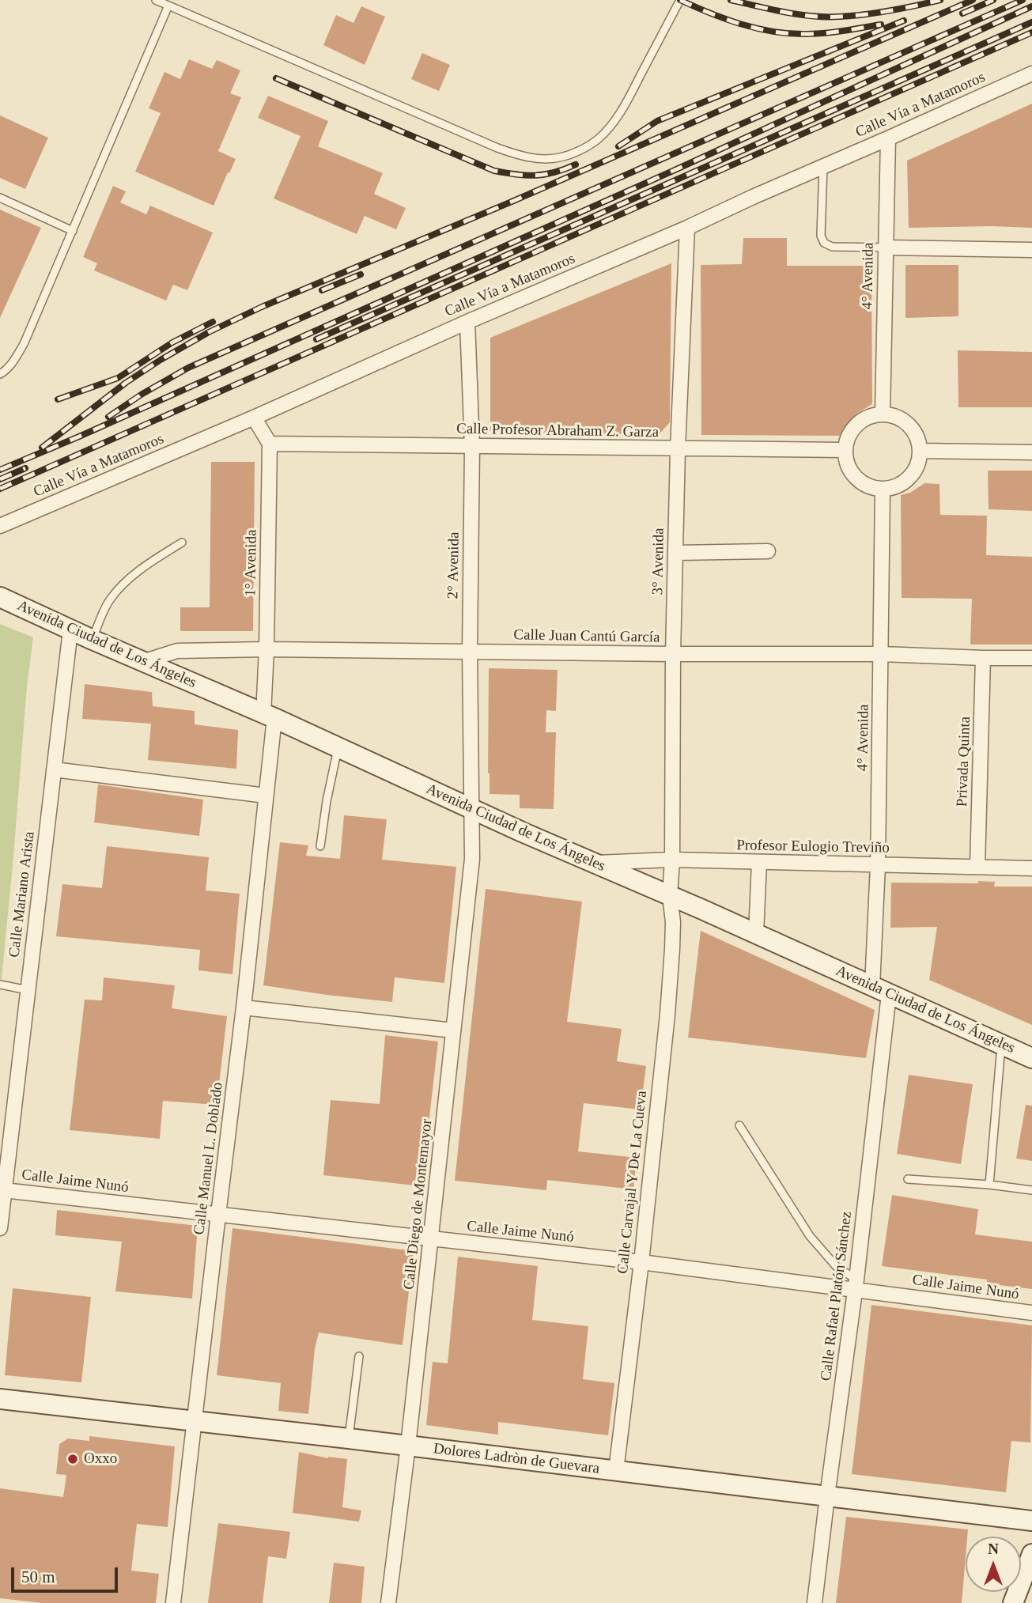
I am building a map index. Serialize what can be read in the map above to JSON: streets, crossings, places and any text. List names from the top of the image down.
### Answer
{
  "streets": {
    "street": [
      "Calle Vía a Matamoros",
      "4° Avenida",
      "Calle Profesor Abraham Z. Garza",
      "3° Avenida",
      "1° Avenida",
      "2° Avenida",
      "Calle Juan Cantú García",
      "Avenida Ciudad de Los Ángeles",
      "Privada Quinta",
      "Profesor Eulogio Treviño",
      "Calle Mariano Arista",
      "Calle Manuel L. Doblado",
      "Calle Jaime Nunó",
      "Calle Carvajal Y De La Cueva",
      "Calle Diego de Montemayor",
      "Calle Rafael Platón Sánchez",
      "Dolores Ladròn de Guevara"
    ]
  },
  "crossings": [
    ["Calle Vía a Matamoros", "4° Avenida"],
    ["Calle Vía a Matamoros", "3° Avenida"],
    ["Calle Vía a Matamoros", "2° Avenida"],
    ["4° Avenida", "Calle Profesor Abraham Z. Garza"],
    ["4° Avenida", "Calle Juan Cantú García"],
    ["4° Avenida", "Avenida Ciudad de Los Ángeles"],
    ["4° Avenida", "Profesor Eulogio Treviño"],
    ["4° Avenida", "Calle Rafael Platón Sánchez"],
    ["Calle Profesor Abraham Z. Garza", "3° Avenida"],
    ["Calle Profesor Abraham Z. Garza", "1° Avenida"],
    ["Calle Profesor Abraham Z. Garza", "2° Avenida"],
    ["3° Avenida", "Calle Juan Cantú García"],
    ["3° Avenida", "Avenida Ciudad de Los Ángeles"],
    ["3° Avenida", "Profesor Eulogio Treviño"],
    ["3° Avenida", "Calle Carvajal Y De La Cueva"],
    ["1° Avenida", "Calle Juan Cantú García"],
    ["1° Avenida", "Avenida Ciudad de Los Ángeles"],
    ["1° Avenida", "Calle Manuel L. Doblado"],
    ["2° Avenida", "Calle Juan Cantú García"],
    ["2° Avenida", "Avenida Ciudad de Los Ángeles"],
    ["2° Avenida", "Calle Diego de Montemayor"],
    ["Calle Juan Cantú García", "Avenida Ciudad de Los Ángeles"],
    ["Calle Juan Cantú García", "Privada Quinta"],
    ["Avenida Ciudad de Los Ángeles", "Profesor Eulogio Treviño"],
    ["Avenida Ciudad de Los Ángeles", "Calle Mariano Arista"],
    ["Avenida Ciudad de Los Ángeles", "Calle Manuel L. Doblado"],
    ["Avenida Ciudad de Los Ángeles", "Calle Carvajal Y De La Cueva"],
    ["Avenida Ciudad de Los Ángeles", "Calle Diego de Montemayor"],
    ["Avenida Ciudad de Los Ángeles", "Calle Rafael Platón Sánchez"],
    ["Privada Quinta", "Profesor Eulogio Treviño"],
    ["Calle Mariano Arista", "Calle Jaime Nunó"],
    ["Calle Manuel L. Doblado", "Calle Jaime Nunó"],
    ["Calle Manuel L. Doblado", "Dolores Ladròn de Guevara"],
    ["Calle Jaime Nunó", "Calle Carvajal Y De La Cueva"],
    ["Calle Jaime Nunó", "Calle Diego de Montemayor"],
    ["Calle Jaime Nunó", "Calle Rafael Platón Sánchez"],
    ["Calle Carvajal Y De La Cueva", "Dolores Ladròn de Guevara"],
    ["Calle Diego de Montemayor", "Dolores Ladròn de Guevara"],
    ["Calle Rafael Platón Sánchez", "Dolores Ladròn de Guevara"]
  ],
  "places": ["Oxxo"],
  "scale_bar": "50 m",
  "north": "top"
}
